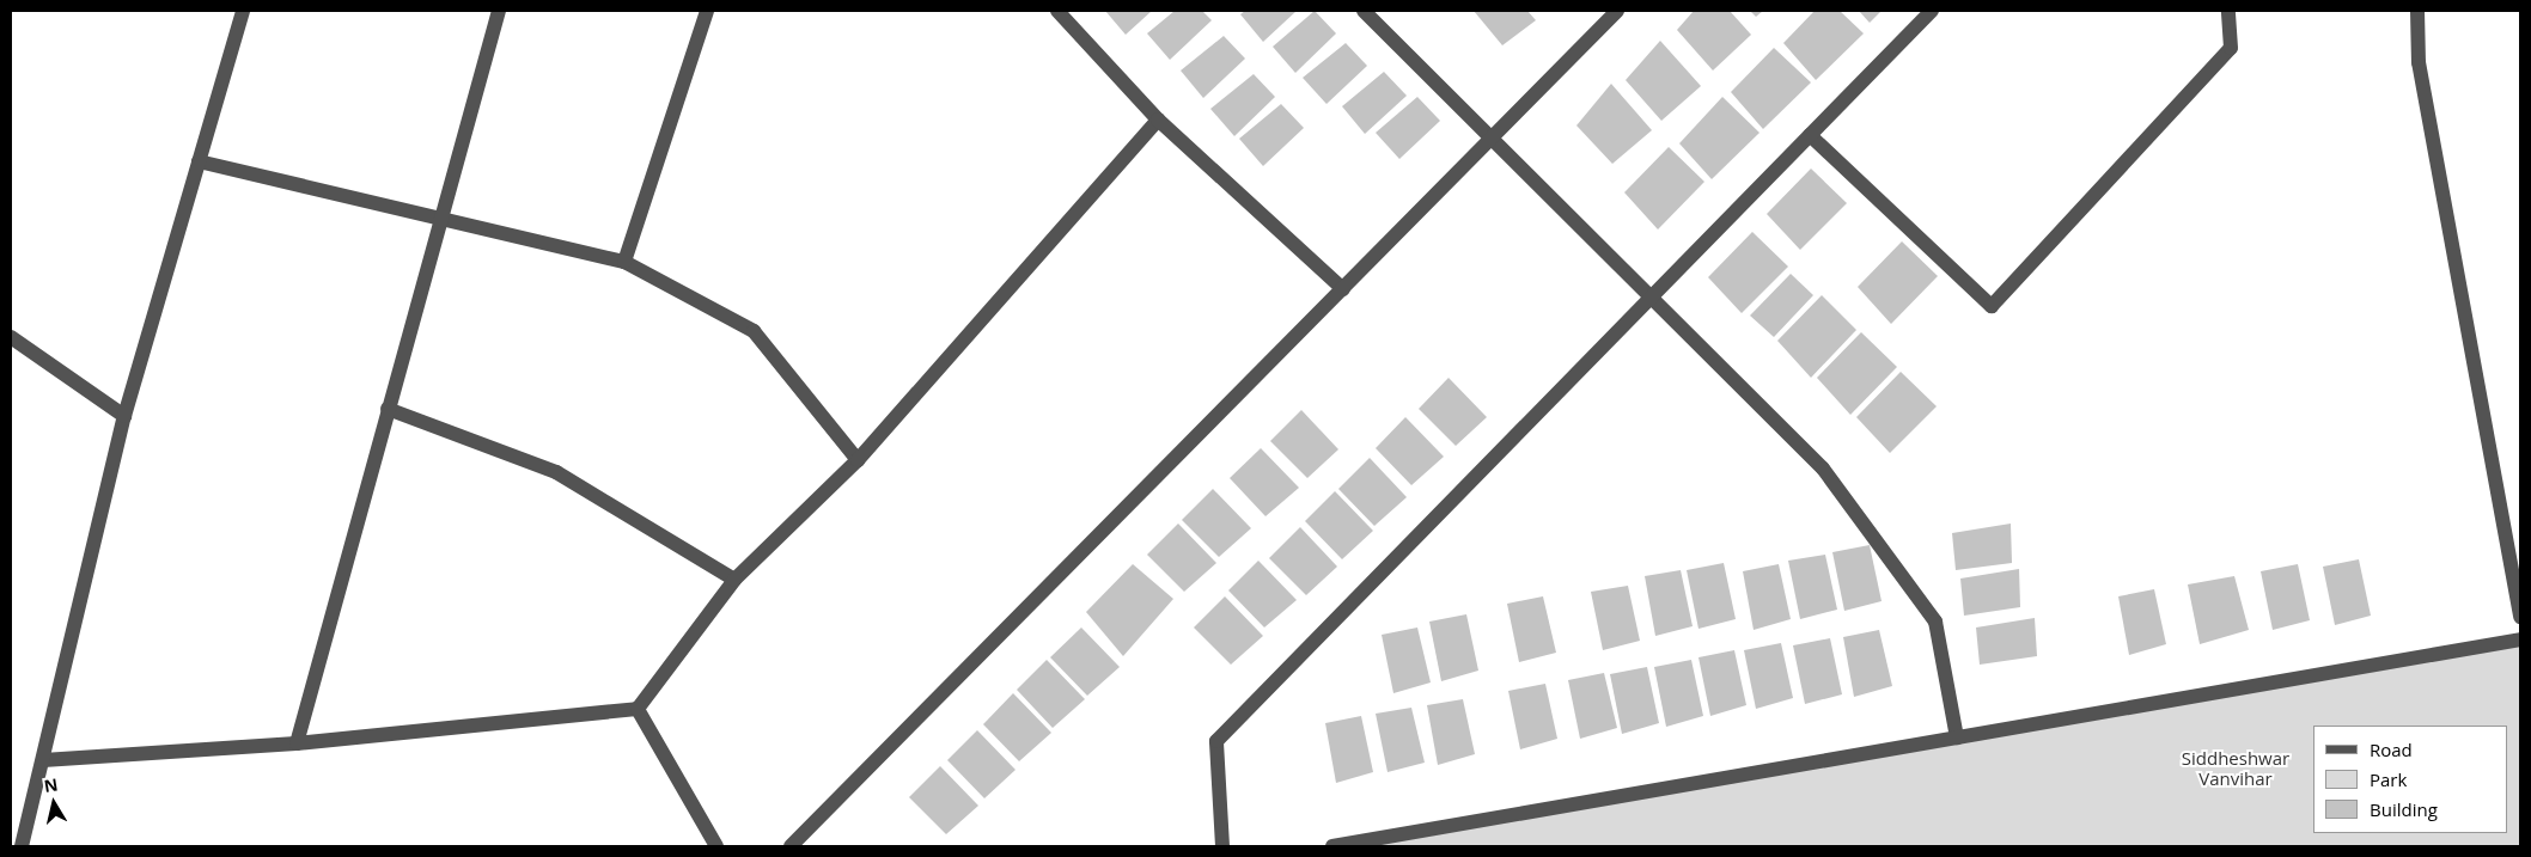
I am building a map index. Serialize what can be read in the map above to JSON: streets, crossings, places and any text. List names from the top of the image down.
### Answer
{
  "parks": ["Siddheshwar Vanvihar"],
  "legend": ["Road", "Park", "Building"],
  "north": "top"
}
